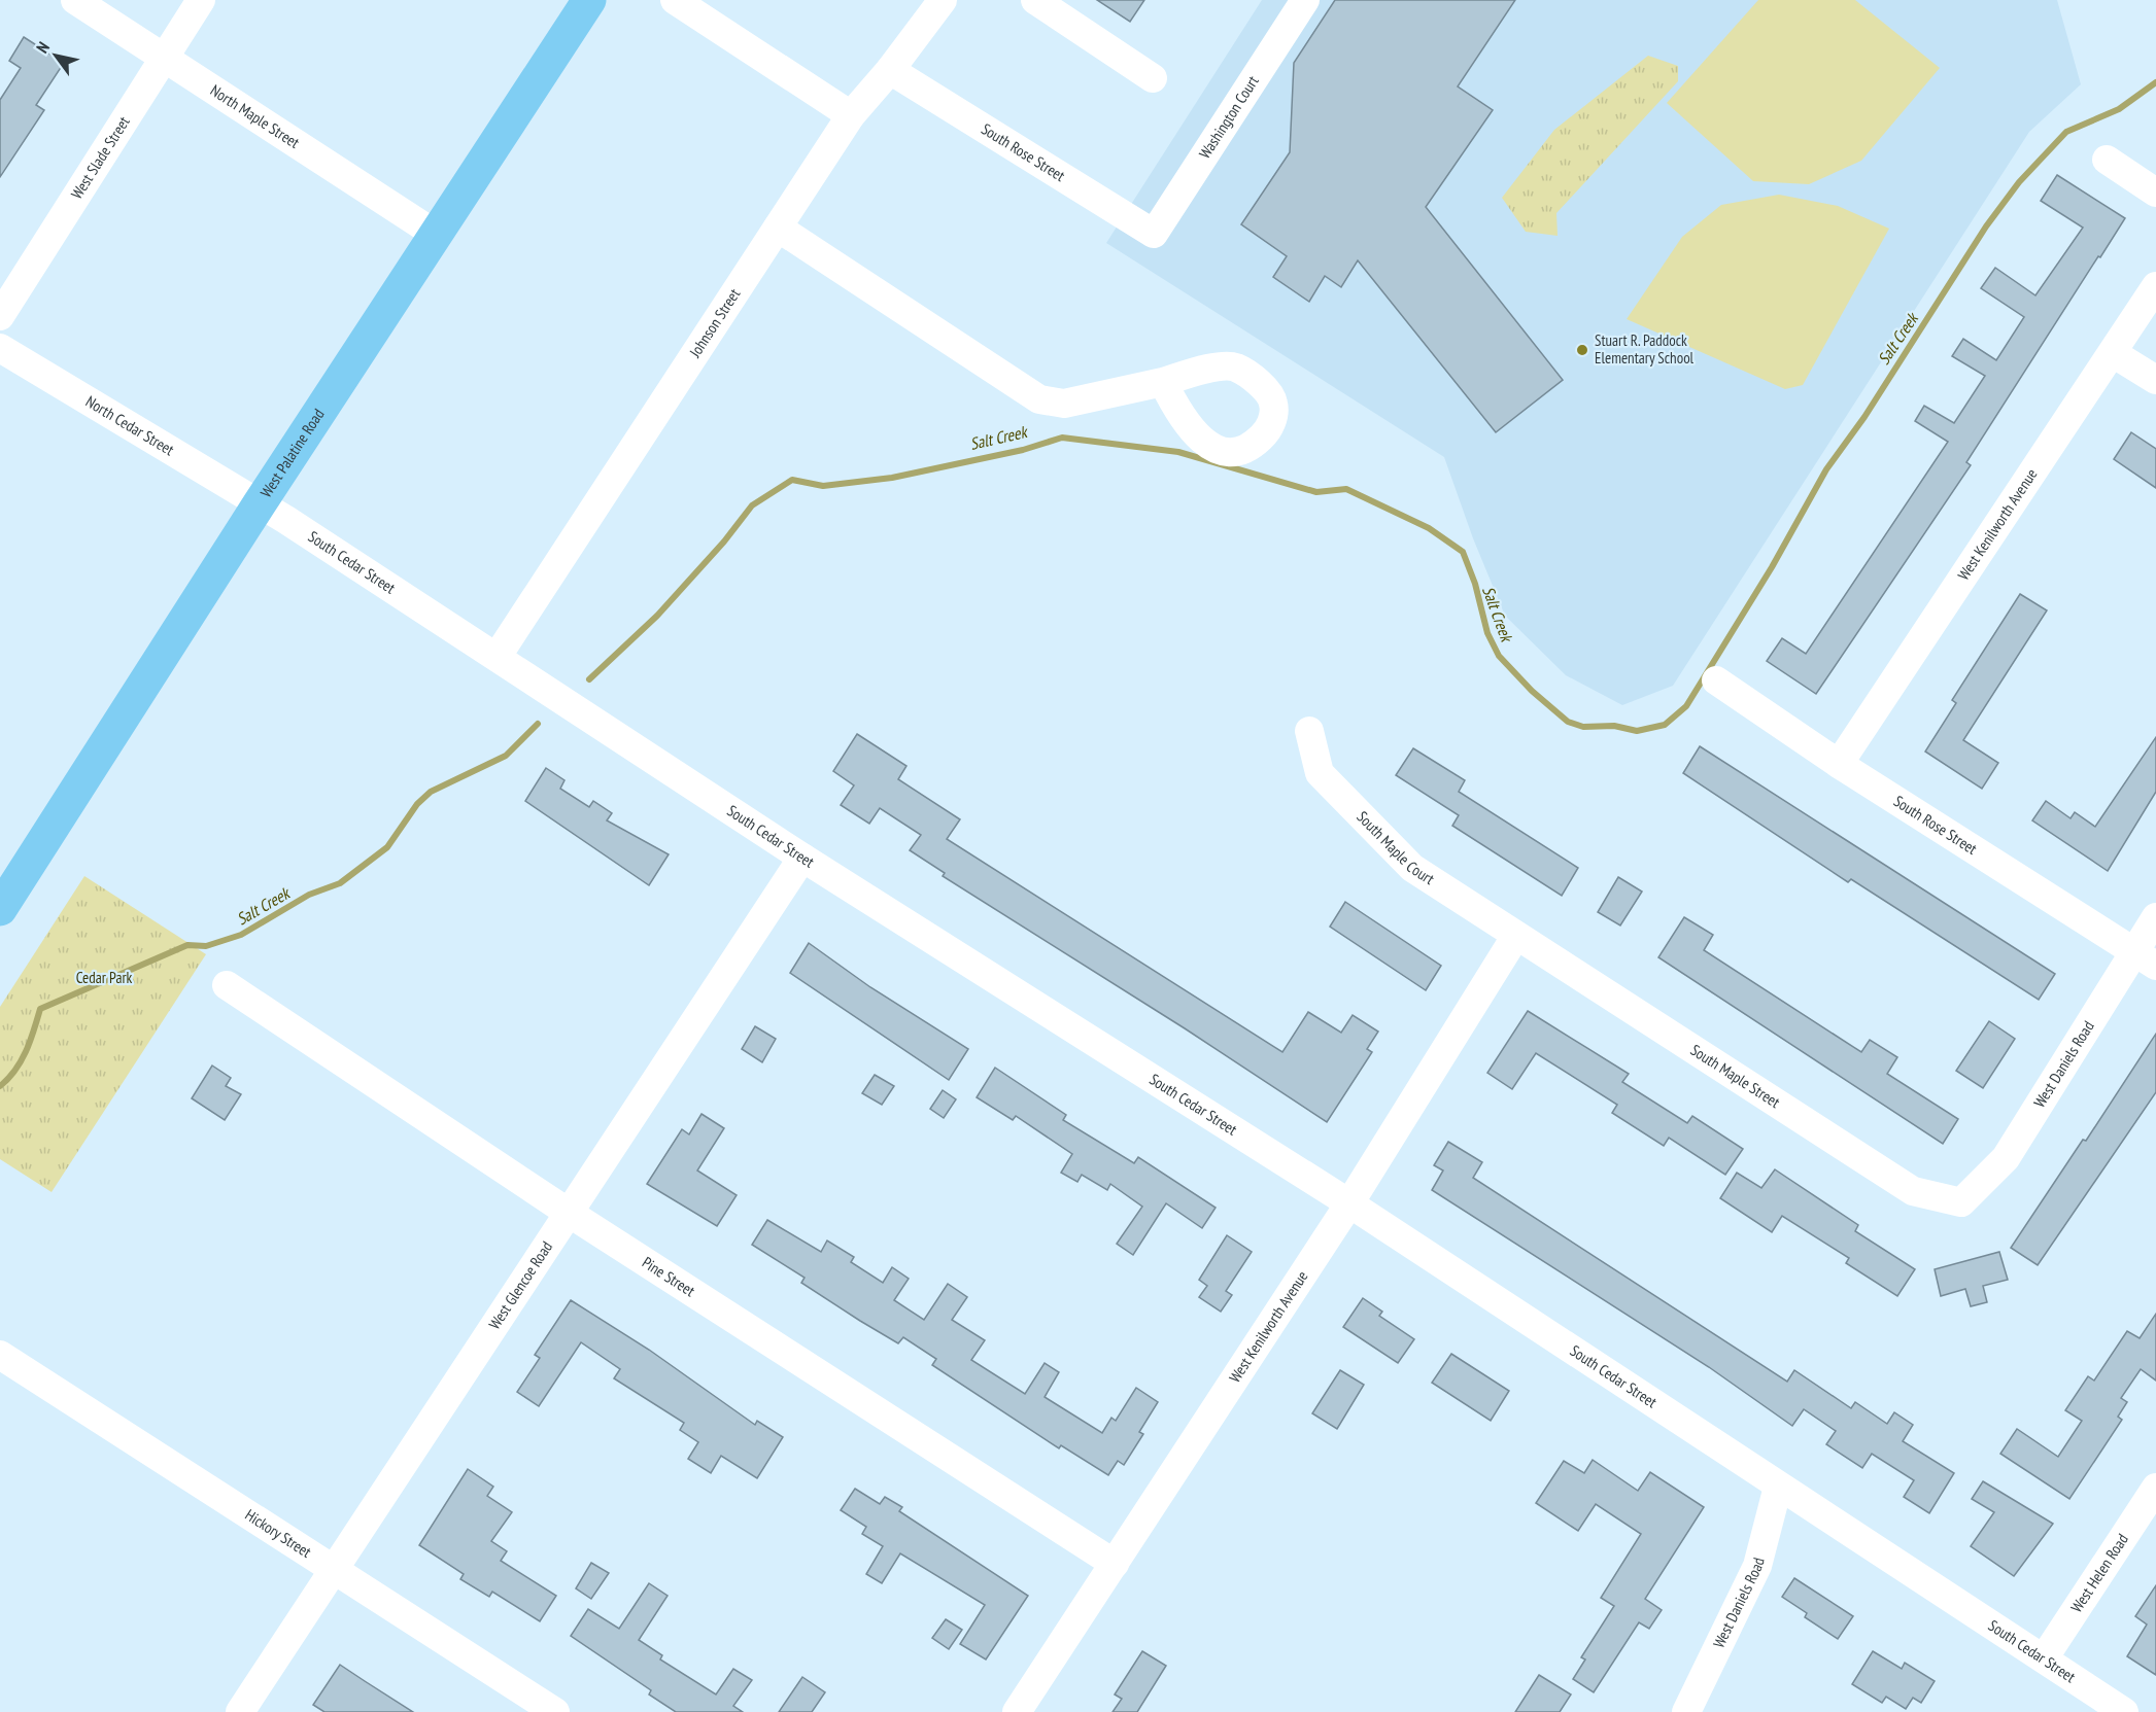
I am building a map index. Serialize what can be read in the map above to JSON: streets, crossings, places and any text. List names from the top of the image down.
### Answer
{
  "streets": {
    "main road": ["West Palatine Road"],
    "street": [
      "North Maple Street",
      "Washington Court",
      "South Rose Street",
      "West Slade Street",
      "Johnson Street",
      "North Cedar Street",
      "West Kenilworth Avenue",
      "South Cedar Street",
      "South Maple Court",
      "West Daniels Road",
      "South Maple Street",
      "Pine Street",
      "West Glencoe Road",
      "Hickory Street",
      "West Helen Road"
    ]
  },
  "crossings": [
    ["North Maple Street", "West Slade Street"],
    ["North Maple Street", "West Palatine Road"],
    ["Washington Court", "South Rose Street"],
    ["South Rose Street", "Johnson Street"],
    ["South Rose Street", "West Kenilworth Avenue"],
    ["South Rose Street", "West Daniels Road"],
    ["Johnson Street", "South Cedar Street"],
    ["North Cedar Street", "West Palatine Road"],
    ["North Cedar Street", "South Cedar Street"],
    ["West Palatine Road", "South Cedar Street"],
    ["West Kenilworth Avenue", "South Cedar Street"],
    ["West Kenilworth Avenue", "South Maple Court"],
    ["West Kenilworth Avenue", "South Maple Street"],
    ["West Kenilworth Avenue", "Pine Street"],
    ["South Cedar Street", "West Daniels Road"],
    ["South Cedar Street", "West Glencoe Road"],
    ["South Cedar Street", "West Helen Road"],
    ["South Maple Court", "South Maple Street"],
    ["West Daniels Road", "South Maple Street"],
    ["Pine Street", "West Glencoe Road"],
    ["West Glencoe Road", "Hickory Street"]
  ],
  "water": ["Salt Creek"],
  "parks": ["Cedar Park"],
  "places": ["Stuart R. Paddock Elementary School"],
  "north": "top left"
}
